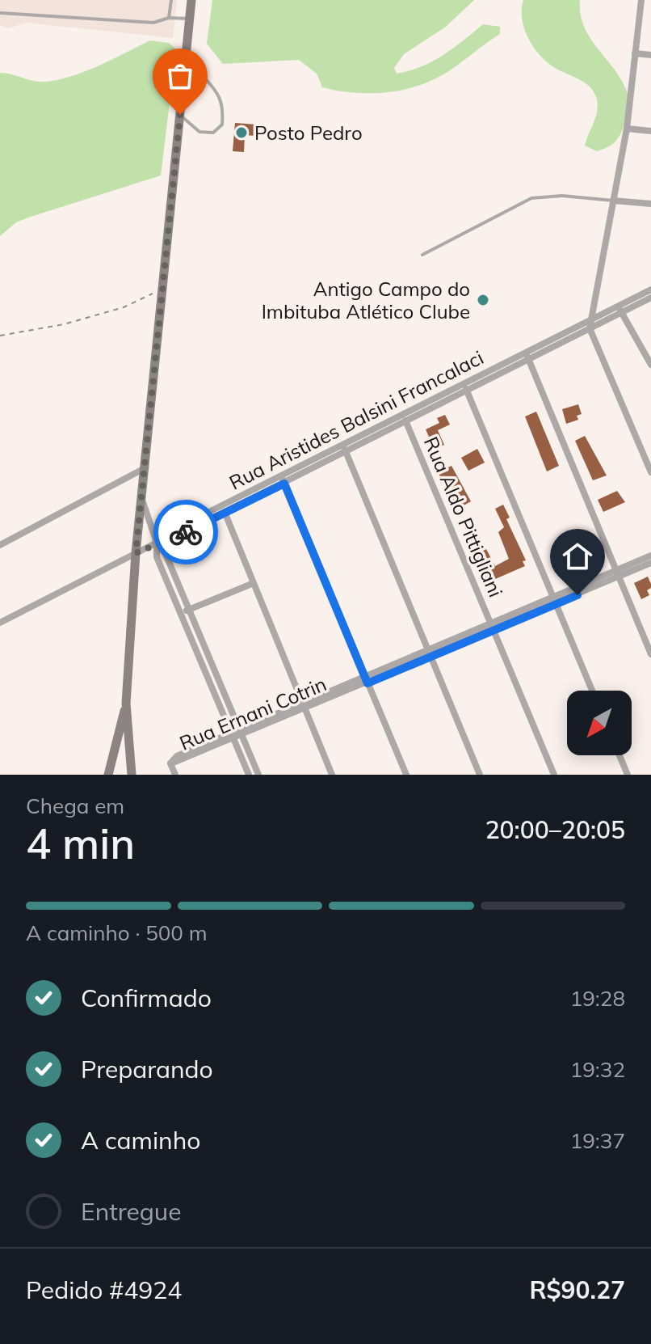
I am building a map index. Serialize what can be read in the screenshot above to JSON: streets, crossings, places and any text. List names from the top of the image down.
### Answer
{
  "streets": {
    "street": ["Rua Aristides Balsini Francalaci", "Rua Aldo Pittigliani", "Rua Ernani Cotrin"]
  },
  "crossings": [
    ["Rua Aristides Balsini Francalaci", "Rua Aldo Pittigliani"],
    ["Rua Aldo Pittigliani", "Rua Ernani Cotrin"]
  ],
  "places": ["Posto Pedro", "Antigo Campo do Imbituba Atlético Clube"],
  "north": "bottom left",
  "page": {
    "heading": ["4 min", "Chega em", "20:00–20:05"],
    "panel": ["Pedido #4924", "R$90.27"],
    "bar": "A caminho · 500 m",
    "list": [
      ["Confirmado", "19:28"],
      ["Preparando", "19:32"],
      ["A caminho", "19:37"],
      "Entregue"
    ]
  }
}
